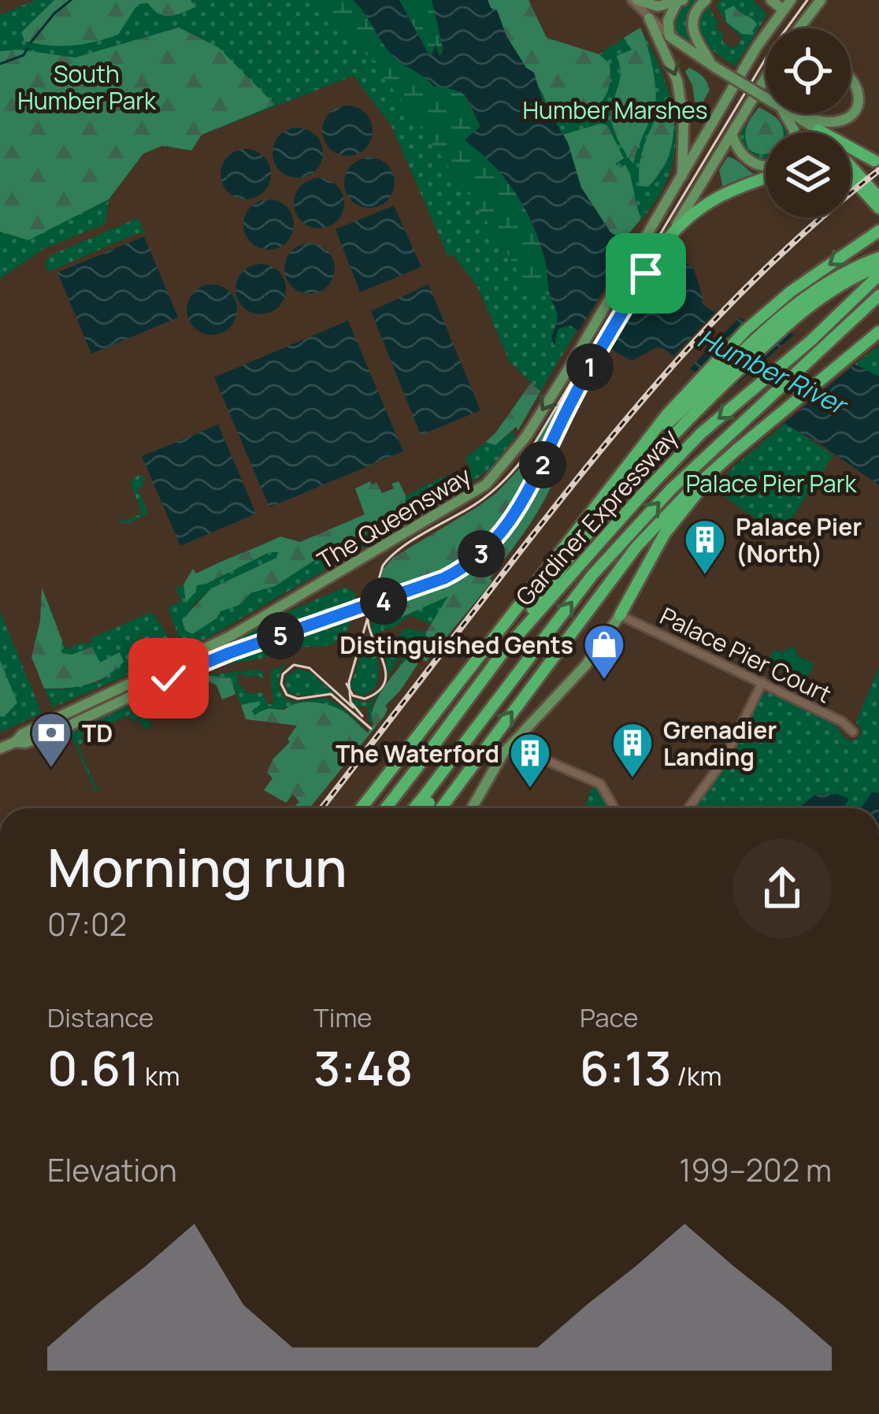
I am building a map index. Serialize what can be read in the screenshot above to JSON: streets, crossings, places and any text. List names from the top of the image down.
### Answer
{
  "streets": {
    "highway": ["Gardiner Expressway"],
    "main road": ["The Queensway"],
    "street": ["Palace Pier Court"]
  },
  "water": ["Humber River"],
  "parks": ["South Humber Park", "Humber Marshes", "Palace Pier Park"],
  "places": {
    "building": ["Palace Pier (North)", "Grenadier Landing", "The Waterford"],
    "shop": ["Distinguished Gents"],
    "bank": ["TD"]
  },
  "page": {
    "pins": [
      "1",
      "2",
      "3",
      "4",
      "5"
    ],
    "heading": ["Morning run", "07:02"],
    "stats": [
      ["Distance", "0.61 km"],
      ["Time", "3:48"],
      ["Pace", "6:13 /km"]
    ],
    "chart": ["Elevation", "199–202 m"]
  }
}
